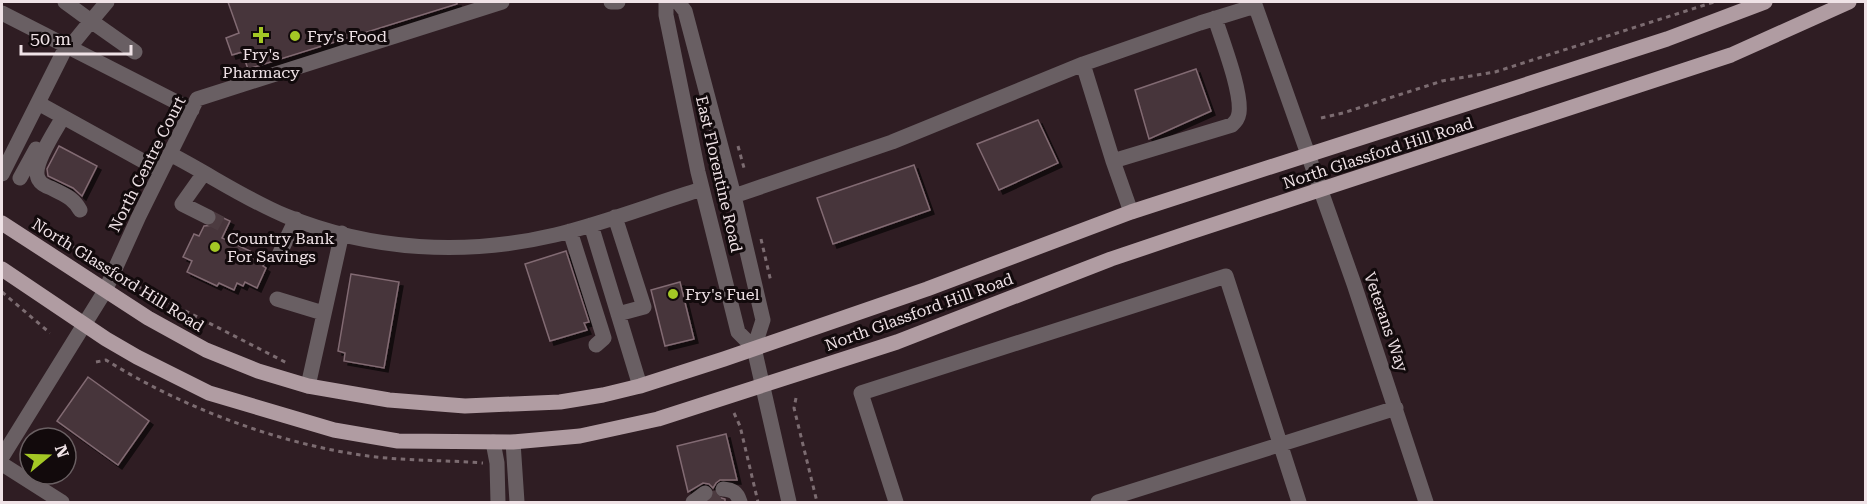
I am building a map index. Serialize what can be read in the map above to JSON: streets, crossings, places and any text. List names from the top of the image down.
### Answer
{
  "streets": {
    "main road": ["North Glassford Hill Road"],
    "street": ["North Centre Court", "East Florentine Road", "Veterans Way"]
  },
  "crossings": [
    ["North Glassford Hill Road", "North Centre Court"],
    ["North Glassford Hill Road", "East Florentine Road"],
    ["North Glassford Hill Road", "Veterans Way"]
  ],
  "places": {
    "health": ["Fry's Pharmacy"],
    "other": ["Fry's Food", "Country Bank For Savings", "Fry's Fuel"]
  },
  "scale_bar": "50 m",
  "north": "right"
}
